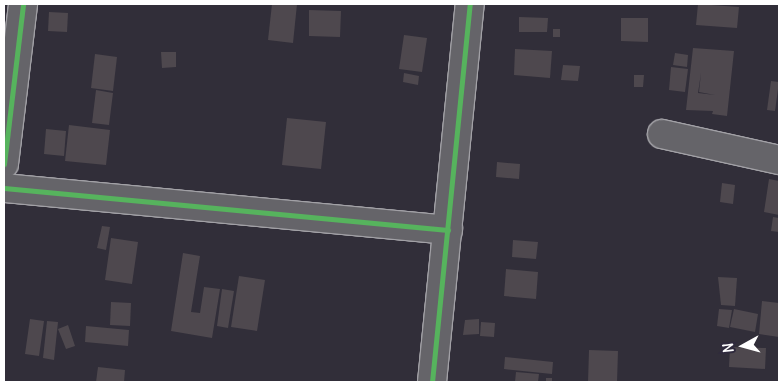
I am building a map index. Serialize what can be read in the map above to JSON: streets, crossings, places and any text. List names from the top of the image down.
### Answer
{
  "north": "left"
}
